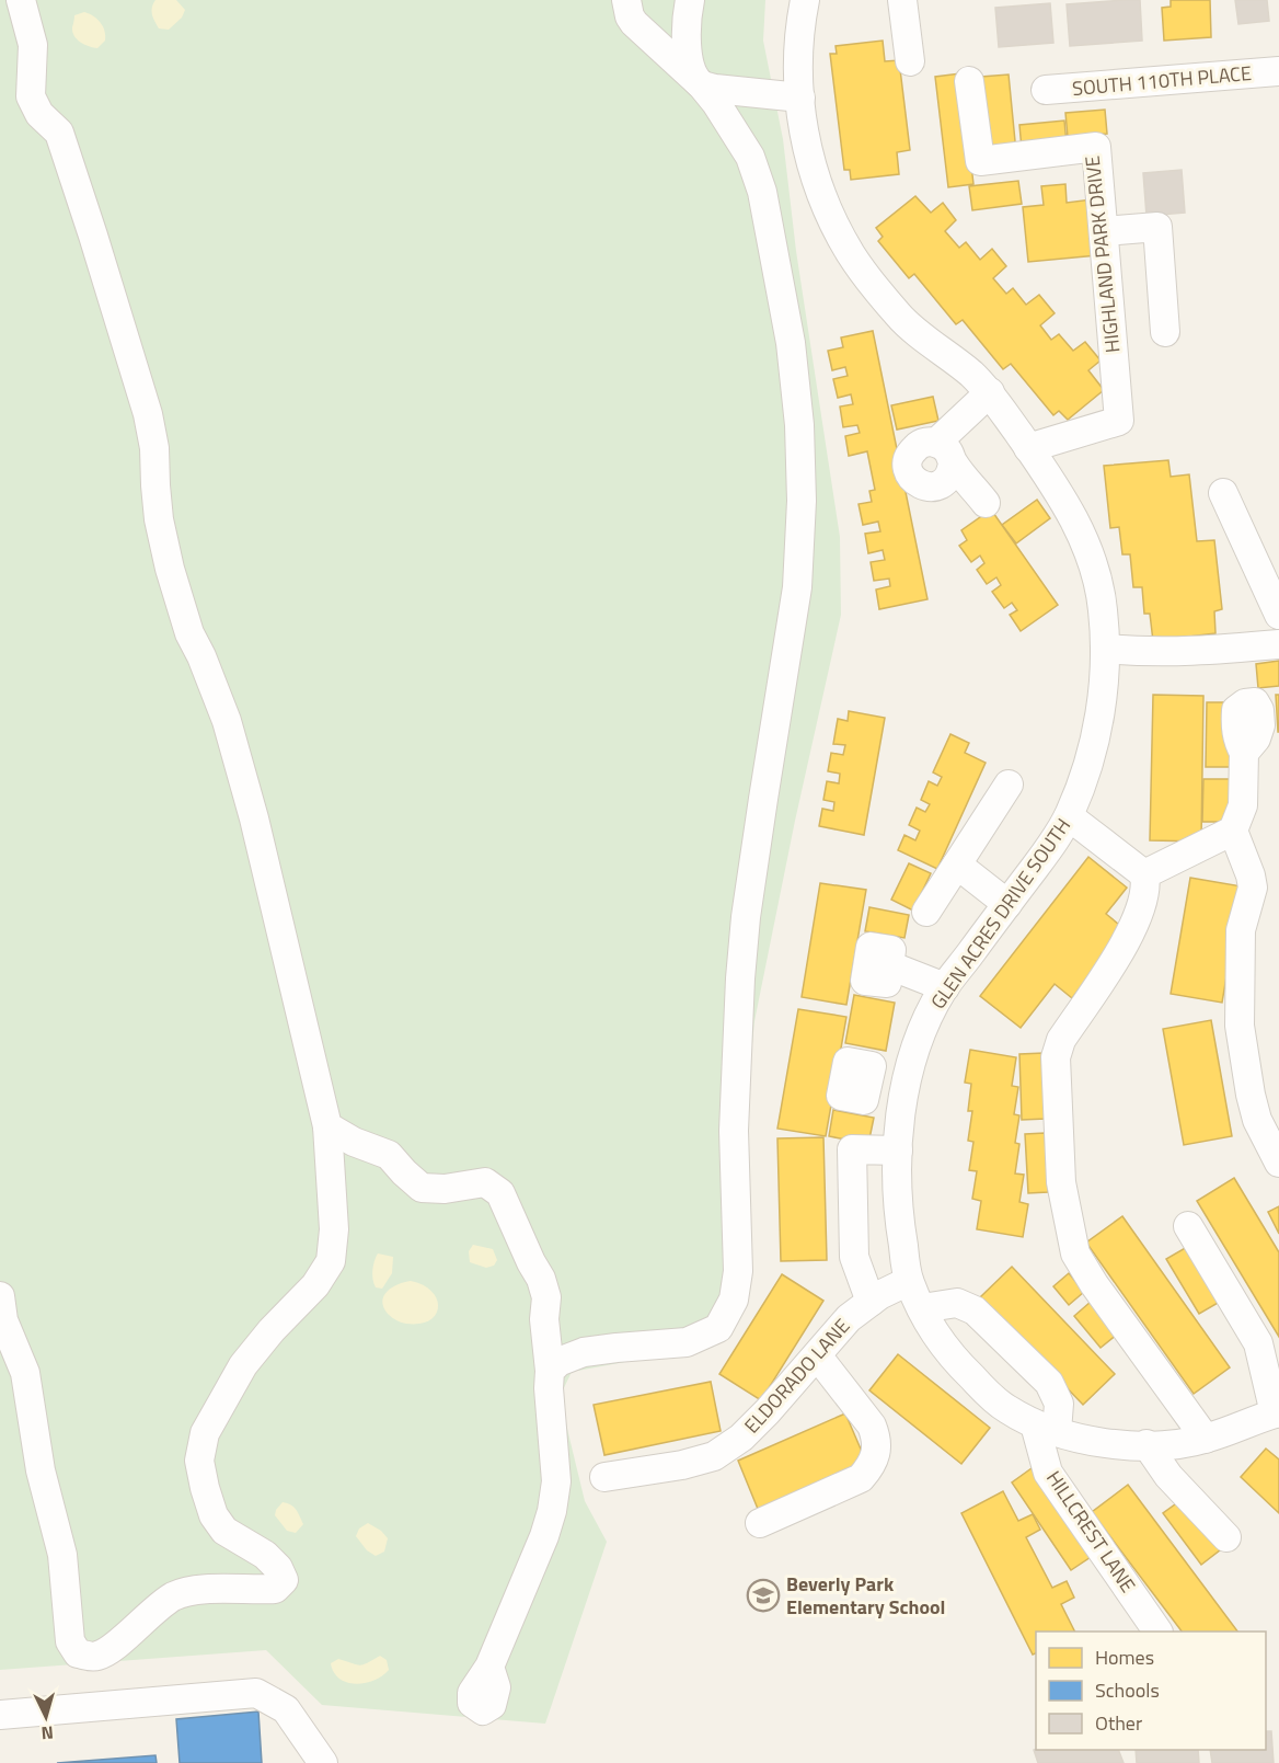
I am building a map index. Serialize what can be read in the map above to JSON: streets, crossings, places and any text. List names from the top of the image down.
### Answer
{
  "streets": {
    "street": [
      "SOUTH 110TH PLACE",
      "HIGHLAND PARK DRIVE",
      "GLEN ACRES DRIVE SOUTH",
      "ELDORADO LANE",
      "HILLCREST LANE"
    ]
  },
  "crossings": [
    ["HIGHLAND PARK DRIVE", "GLEN ACRES DRIVE SOUTH"],
    ["GLEN ACRES DRIVE SOUTH", "ELDORADO LANE"],
    ["GLEN ACRES DRIVE SOUTH", "HILLCREST LANE"]
  ],
  "places": {
    "school or university": ["Beverly Park Elementary School"]
  },
  "legend": ["Homes", "Schools", "Other"],
  "north": "bottom"
}
